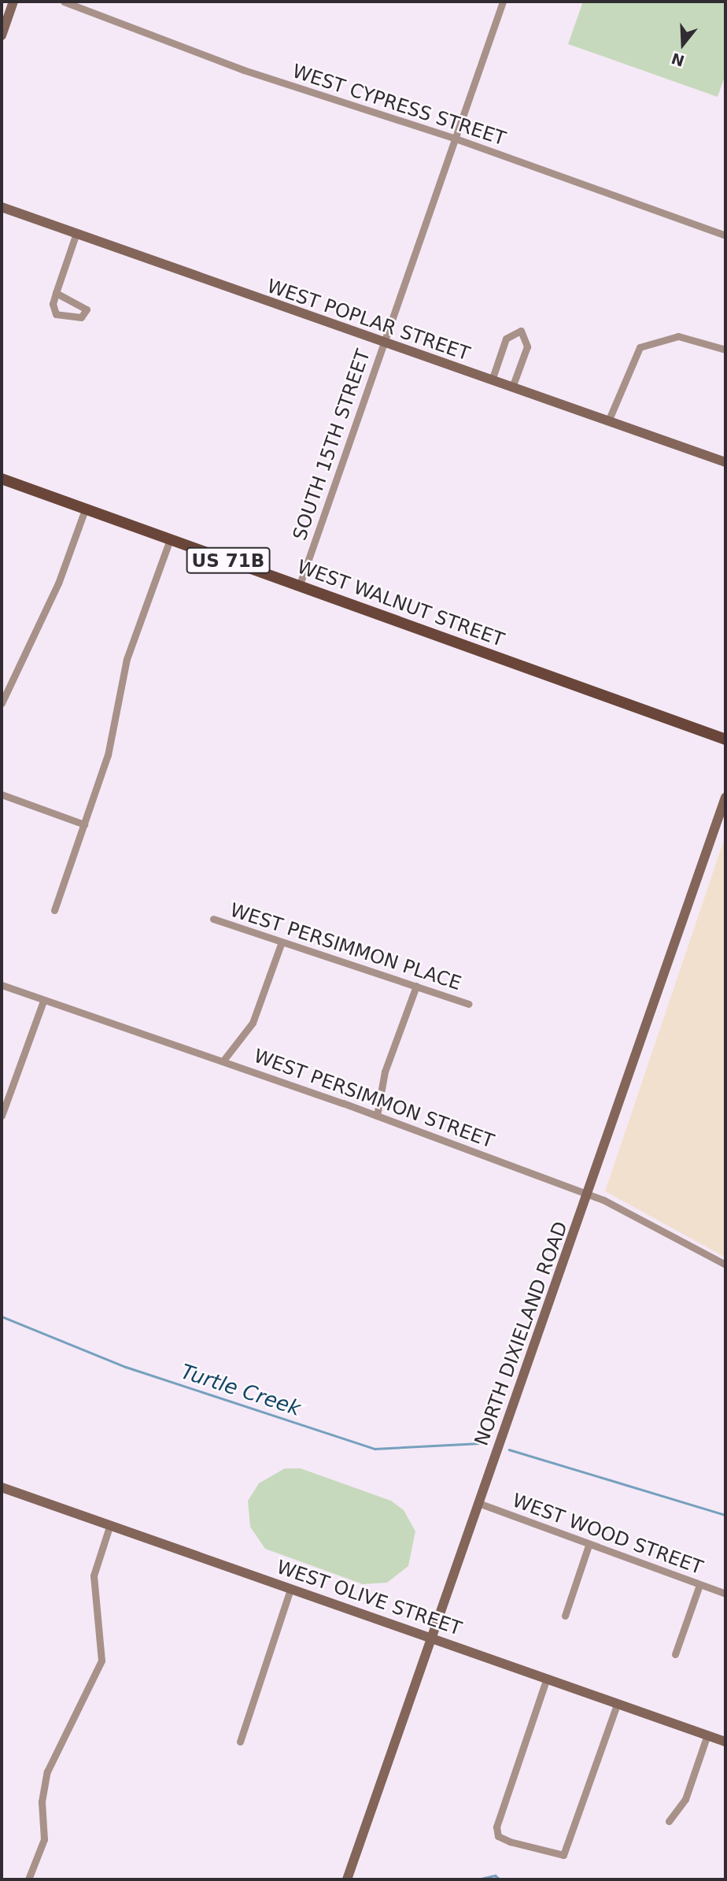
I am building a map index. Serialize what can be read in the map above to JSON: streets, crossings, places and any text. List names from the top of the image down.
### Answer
{
  "streets": {
    "main road": [
      "WEST POPLAR STREET",
      "US 71B",
      "WEST WALNUT STREET",
      "NORTH DIXIELAND ROAD",
      "WEST OLIVE STREET"
    ],
    "street": [
      "WEST CYPRESS STREET",
      "SOUTH 15TH STREET",
      "WEST PERSIMMON PLACE",
      "WEST PERSIMMON STREET",
      "WEST WOOD STREET"
    ]
  },
  "crossings": [
    ["WEST CYPRESS STREET", "SOUTH 15TH STREET"],
    ["WEST POPLAR STREET", "SOUTH 15TH STREET"],
    ["SOUTH 15TH STREET", "WEST WALNUT STREET"],
    ["WEST PERSIMMON STREET", "NORTH DIXIELAND ROAD"],
    ["NORTH DIXIELAND ROAD", "WEST WOOD STREET"],
    ["NORTH DIXIELAND ROAD", "WEST OLIVE STREET"]
  ],
  "water": ["Turtle Creek"],
  "north": "bottom"
}
